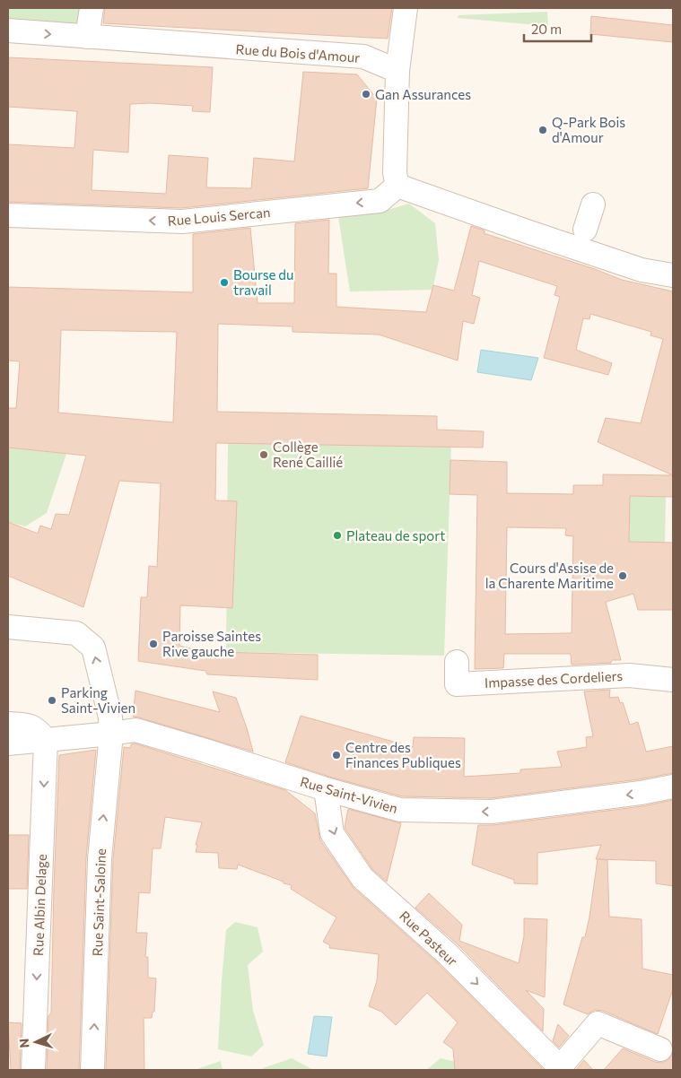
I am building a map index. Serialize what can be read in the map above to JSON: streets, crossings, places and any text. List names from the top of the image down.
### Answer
{
  "streets": {
    "street": [
      "Rue du Bois d'Amour",
      "Rue Louis Sercan",
      "Impasse des Cordeliers",
      "Rue Saint-Vivien",
      "Rue Saint-Saloine",
      "Rue Albin Delage",
      "Rue Pasteur"
    ]
  },
  "crossings": [
    ["Rue Saint-Vivien", "Rue Saint-Saloine"],
    ["Rue Saint-Vivien", "Rue Albin Delage"],
    ["Rue Saint-Vivien", "Rue Pasteur"]
  ],
  "one_way": [
    "Rue Louis Sercan",
    "Rue Saint-Vivien",
    "Rue Saint-Saloine",
    "Rue Albin Delage",
    "Rue Pasteur"
  ],
  "places": [
    "Gan Assurances",
    "Q-Park Bois d'Amour",
    "Bourse du travail",
    "Collège René Caillié",
    "Plateau de sport",
    "Cours d'Assise de la Charente Maritime",
    "Paroisse Saintes Rive gauche",
    "Parking Saint-Vivien",
    "Centre des Finances Publiques"
  ],
  "scale_bar": "20 m",
  "north": "left"
}
